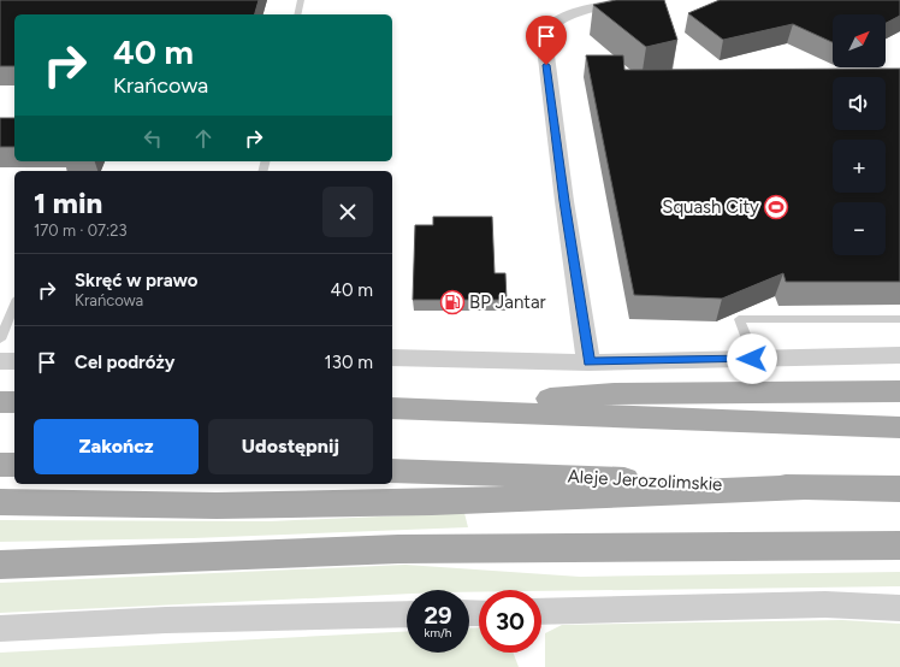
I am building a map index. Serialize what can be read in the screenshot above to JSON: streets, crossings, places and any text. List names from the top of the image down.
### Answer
{
  "streets": {
    "main road": ["Aleje Jerozolimskie"]
  },
  "places": {
    "sports": ["Squash City"],
    "fuel station": ["BP Jantar"]
  },
  "north": "top right",
  "page": {
    "map_buttons": ["+", "−"],
    "turn": ["40 m", "Krańcowa"],
    "heading": ["1 min", "170 m · 07:23"],
    "list": [
      {
        "name": "Skręć w prawo",
        "note": "Krańcowa",
        "value": "40 m"
      },
      {
        "name": "Cel podróży",
        "value": "130 m"
      }
    ],
    "buttons": ["Zakończ", "Udostępnij"],
    "speed": "29 km/h",
    "limit": "30"
  }
}
